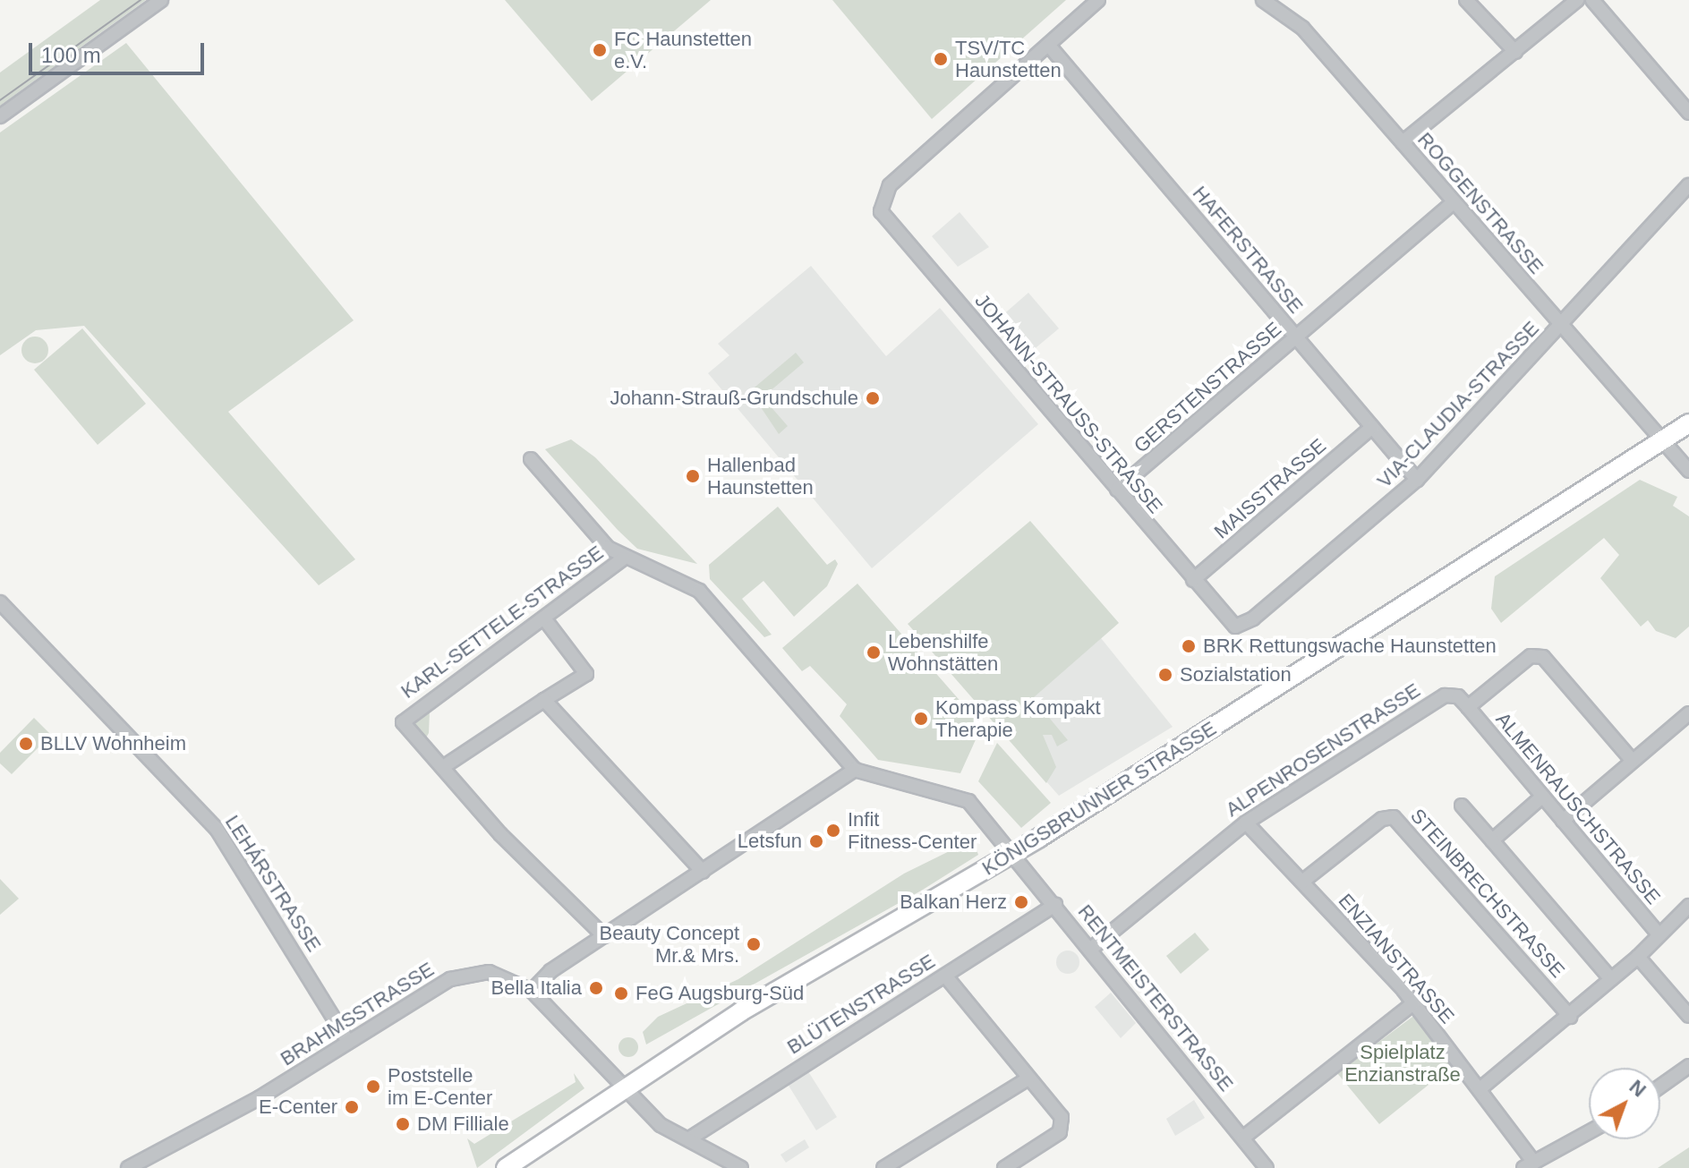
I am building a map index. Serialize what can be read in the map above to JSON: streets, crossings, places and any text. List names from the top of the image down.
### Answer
{
  "streets": {
    "main road": ["KÖNIGSBRUNNER STRASSE"],
    "street": [
      "ROGGENSTRASSE",
      "HAFERSTRASSE",
      "GERSTENSTRASSE",
      "JOHANN-STRAUSS-STRASSE",
      "VIA-CLAUDIA-STRASSE",
      "MAISSTRASSE",
      "KARL-SETTELE-STRASSE",
      "ALPENROSENSTRASSE",
      "ALMENRAUSCHSTRASSE",
      "LEHÁRSTRASSE",
      "STEINBRECHSTRASSE",
      "ENZIANSTRASSE",
      "RENTMEISTERSTRASSE",
      "BLÜTENSTRASSE",
      "BRAHMSSTRASSE"
    ]
  },
  "crossings": [
    ["ROGGENSTRASSE", "GERSTENSTRASSE"],
    ["ROGGENSTRASSE", "VIA-CLAUDIA-STRASSE"],
    ["ROGGENSTRASSE", "KÖNIGSBRUNNER STRASSE"],
    ["HAFERSTRASSE", "GERSTENSTRASSE"],
    ["HAFERSTRASSE", "JOHANN-STRAUSS-STRASSE"],
    ["HAFERSTRASSE", "VIA-CLAUDIA-STRASSE"],
    ["HAFERSTRASSE", "MAISSTRASSE"],
    ["GERSTENSTRASSE", "JOHANN-STRAUSS-STRASSE"],
    ["JOHANN-STRAUSS-STRASSE", "VIA-CLAUDIA-STRASSE"],
    ["JOHANN-STRAUSS-STRASSE", "MAISSTRASSE"],
    ["ALPENROSENSTRASSE", "ALMENRAUSCHSTRASSE"],
    ["ALPENROSENSTRASSE", "ENZIANSTRASSE"],
    ["ALPENROSENSTRASSE", "RENTMEISTERSTRASSE"],
    ["KÖNIGSBRUNNER STRASSE", "RENTMEISTERSTRASSE"],
    ["KÖNIGSBRUNNER STRASSE", "BRAHMSSTRASSE"],
    ["LEHÁRSTRASSE", "BRAHMSSTRASSE"],
    ["STEINBRECHSTRASSE", "ENZIANSTRASSE"],
    ["RENTMEISTERSTRASSE", "BLÜTENSTRASSE"],
    ["BLÜTENSTRASSE", "BRAHMSSTRASSE"]
  ],
  "parks": ["Spielplatz Enzianstraße"],
  "places": [
    "FC Haunstetten e.V.",
    "TSV/TC Haunstetten",
    "Johann-Strauß-Grundschule",
    "Hallenbad Haunstetten",
    "BRK Rettungswache Haunstetten",
    "Lebenshilfe Wohnstätten",
    "Sozialstation",
    "Kompass Kompakt Therapie",
    "BLLV Wohnheim",
    "Infit Fitness-Center",
    "Letsfun",
    "Balkan Herz",
    "Beauty Concept Mr.& Mrs.",
    "Bella Italia",
    "FeG Augsburg-Süd",
    "Poststelle im E-Center",
    "E-Center",
    "DM Filliale"
  ],
  "scale_bar": "100 m",
  "north": "top right"
}
